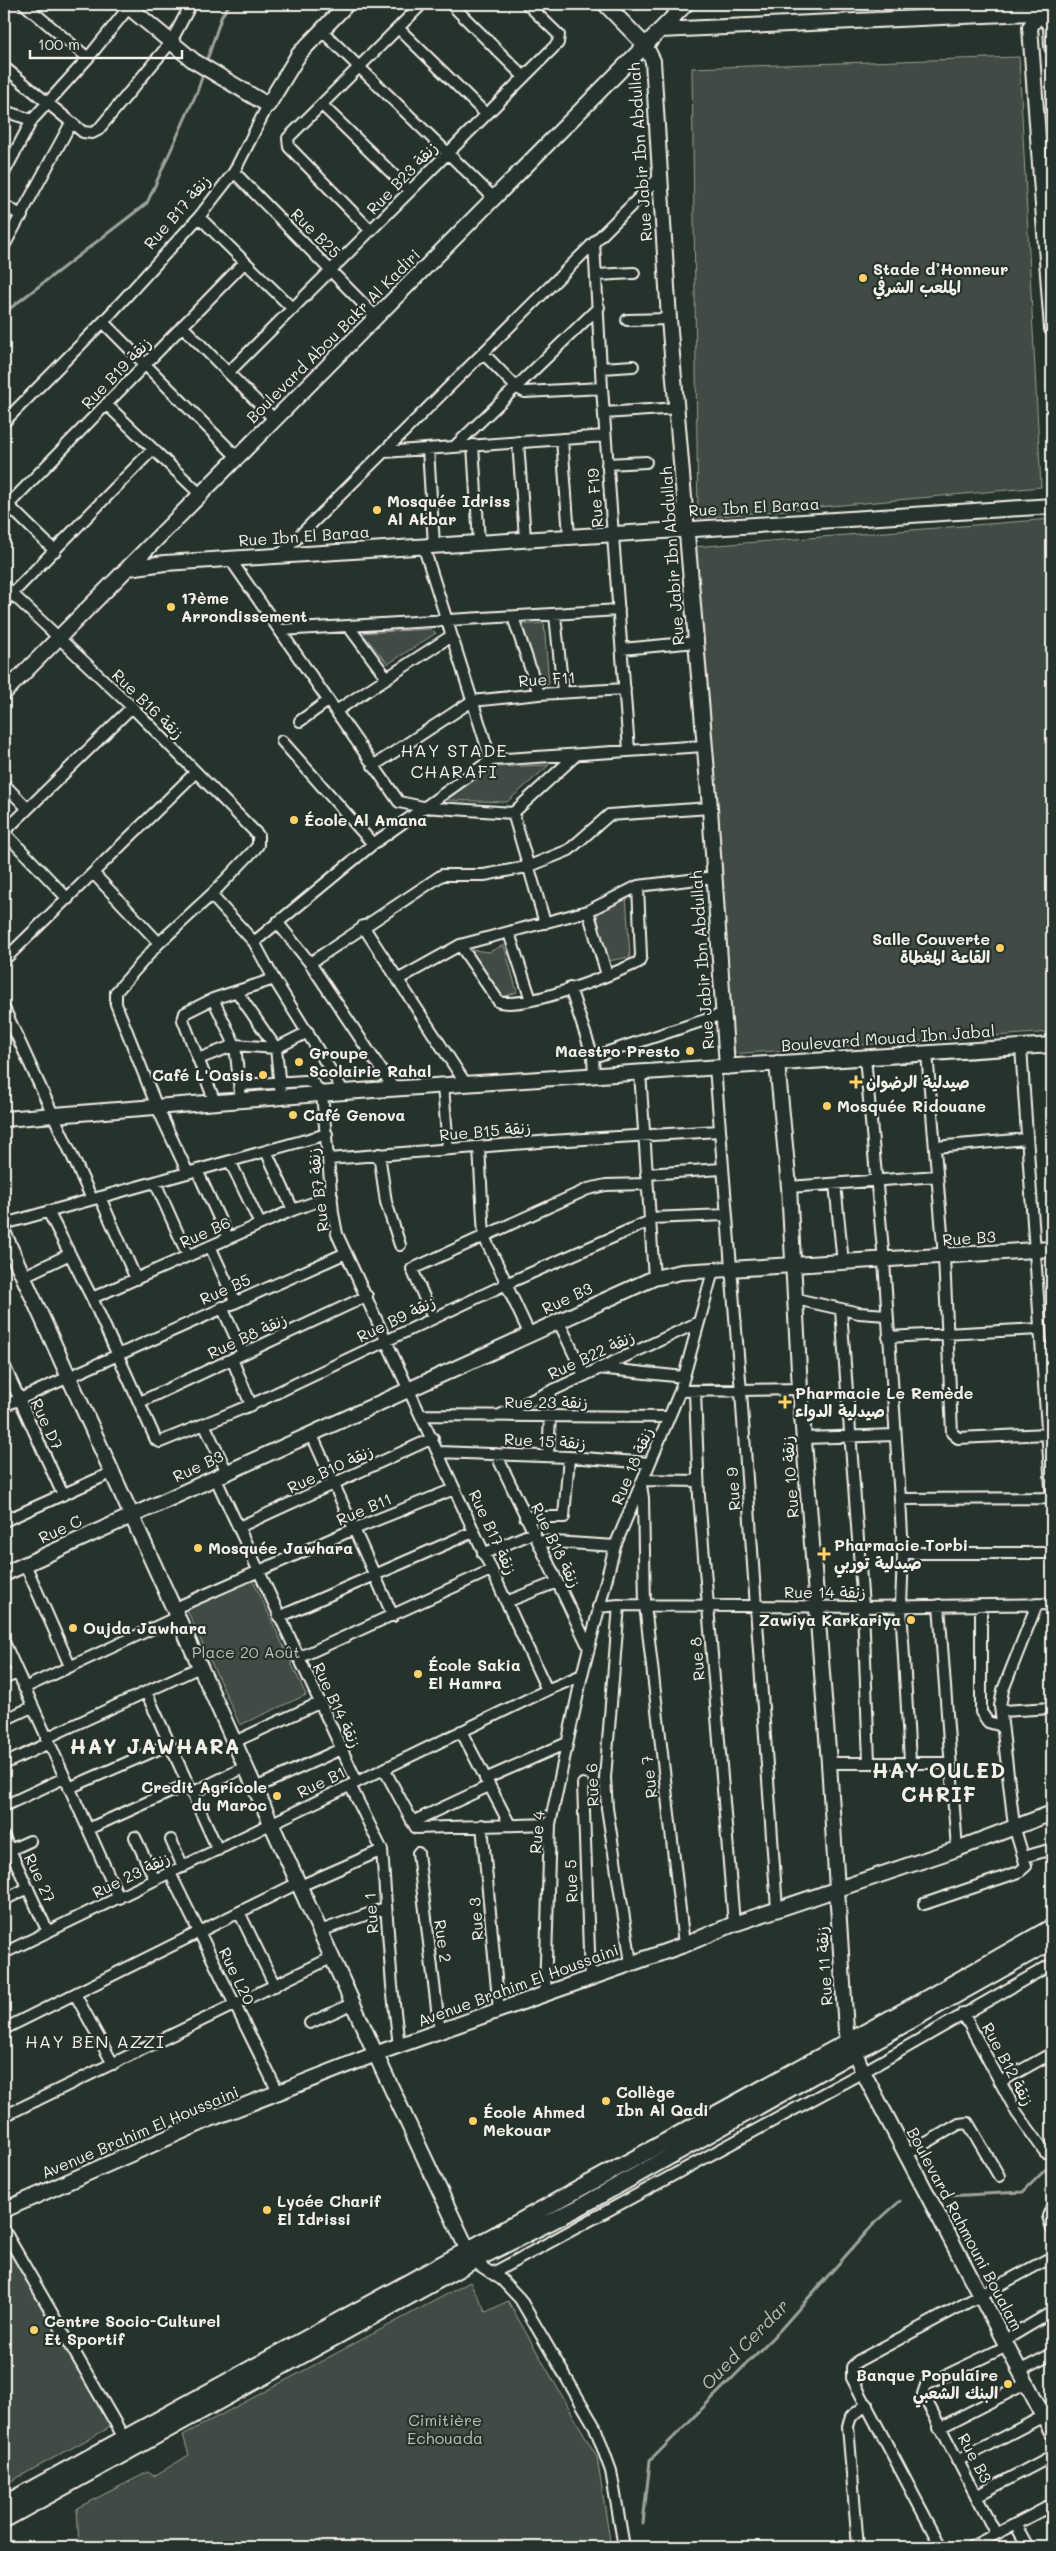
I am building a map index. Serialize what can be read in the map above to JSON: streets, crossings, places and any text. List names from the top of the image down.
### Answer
{
  "streets": {
    "street": [
      "Rue Jabir Ibn Abdullah",
      "Rue B23 زنقة",
      "Rue B17 زنقة",
      "Rue B25",
      "Boulevard Abou Bakr Al Kadiri",
      "Rue B19 زنقة",
      "Rue F19",
      "Rue Ibn El Baraa",
      "Rue F11",
      "Rue B16 زنقة",
      "Boulevard Mouad Ibn Jabal",
      "Rue B15 زنقة",
      "Rue B7 زنقة",
      "Rue B6",
      "Rue B3",
      "Rue B5",
      "Rue B9 زنقة",
      "Rue B8 زنقة",
      "Rue B22 زنقة",
      "Rue 23 زنقة",
      "Rue D7",
      "Rue 15 زنقة",
      "Rue 18 زنقة",
      "Rue B10 زنقة",
      "Rue 10 زنقة",
      "Rue 9",
      "Rue B11",
      "Rue C",
      "Rue B18 زنقة",
      "Rue 14 زنقة",
      "Rue 8",
      "Rue B14 زنقة",
      "Rue 7",
      "Rue B1",
      "Rue 6",
      "Rue 4",
      "Rue 27",
      "Rue 5",
      "Rue 1",
      "Rue 3",
      "Rue 2",
      "Rue 11 زنقة",
      "Rue L20",
      "Avenue Brahim El Houssaini",
      "Rue B12 زنقة",
      "Boulevard Rahmouni Boualam"
    ]
  },
  "crossings": [
    ["Rue Jabir Ibn Abdullah", "Boulevard Abou Bakr Al Kadiri"],
    ["Rue Jabir Ibn Abdullah", "Rue Ibn El Baraa"],
    ["Rue Jabir Ibn Abdullah", "Boulevard Mouad Ibn Jabal"],
    ["Rue Jabir Ibn Abdullah", "Rue 9"],
    ["Rue B23 زنقة", "Rue B25"],
    ["Rue B17 زنقة", "Rue B25"],
    ["Rue B17 زنقة", "Rue B7 زنقة"],
    ["Rue B17 زنقة", "Rue B3"],
    ["Rue B17 زنقة", "Rue 23 زنقة"],
    ["Rue B17 زنقة", "Rue 15 زنقة"],
    ["Rue B17 زنقة", "Rue B10 زنقة"],
    ["Rue B17 زنقة", "Rue B11"],
    ["Rue B17 زنقة", "Rue B1"],
    ["Rue B25", "Boulevard Abou Bakr Al Kadiri"],
    ["Boulevard Abou Bakr Al Kadiri", "Rue Ibn El Baraa"],
    ["Boulevard Abou Bakr Al Kadiri", "Rue B16 زنقة"],
    ["Rue F19", "Rue Ibn El Baraa"],
    ["Rue F19", "Rue F11"],
    ["Boulevard Mouad Ibn Jabal", "Rue B7 زنقة"],
    ["Boulevard Mouad Ibn Jabal", "Rue 10 زنقة"],
    ["Boulevard Mouad Ibn Jabal", "Rue 9"],
    ["Rue B15 زنقة", "Rue B7 زنقة"],
    ["Rue B15 زنقة", "Rue 9"],
    ["Rue B7 زنقة", "Rue B6"],
    ["Rue B7 زنقة", "Rue B3"],
    ["Rue B7 زنقة", "Rue B5"],
    ["Rue B7 زنقة", "Rue B9 زنقة"],
    ["Rue B7 زنقة", "Rue B8 زنقة"],
    ["Rue B3", "Rue 18 زنقة"],
    ["Rue B3", "Rue 10 زنقة"],
    ["Rue B3", "Rue 9"],
    ["Rue B3", "Rue C"],
    ["Rue B3", "Rue B14 زنقة"],
    ["Rue B3", "Boulevard Rahmouni Boualam"],
    ["Rue B5", "Rue D7"],
    ["Rue B9 زنقة", "Rue B8 زنقة"],
    ["Rue B9 زنقة", "Rue B14 زنقة"],
    ["Rue B22 زنقة", "Rue 23 زنقة"],
    ["Rue B22 زنقة", "Rue 18 زنقة"],
    ["Rue 23 زنقة", "Rue 18 زنقة"],
    ["Rue 23 زنقة", "Rue B1"],
    ["Rue 23 زنقة", "Rue 27"],
    ["Rue 23 زنقة", "Rue L20"],
    ["Rue 15 زنقة", "Rue 18 زنقة"],
    ["Rue 15 زنقة", "Rue B18 زنقة"],
    ["Rue 18 زنقة", "Rue B18 زنقة"],
    ["Rue 18 زنقة", "Rue 14 زنقة"],
    ["Rue 18 زنقة", "Rue 7"],
    ["Rue 18 زنقة", "Rue B1"],
    ["Rue 18 زنقة", "Rue 4"],
    ["Rue B10 زنقة", "Rue B14 زنقة"],
    ["Rue 10 زنقة", "Rue 14 زنقة"],
    ["Rue 10 زنقة", "Rue 11 زنقة"],
    ["Rue 10 زنقة", "Avenue Brahim El Houssaini"],
    ["Rue 9", "Rue 14 زنقة"],
    ["Rue 9", "Avenue Brahim El Houssaini"],
    ["Rue B11", "Rue B14 زنقة"],
    ["Rue 14 زنقة", "Rue 8"],
    ["Rue 14 زنقة", "Rue 7"],
    ["Rue 14 زنقة", "Rue 6"],
    ["Rue 8", "Avenue Brahim El Houssaini"],
    ["Rue B14 زنقة", "Rue B1"],
    ["Rue B14 زنقة", "Rue 1"],
    ["Rue 7", "Avenue Brahim El Houssaini"],
    ["Rue B1", "Rue 4"],
    ["Rue B1", "Rue 1"],
    ["Rue 6", "Avenue Brahim El Houssaini"],
    ["Rue 4", "Avenue Brahim El Houssaini"],
    ["Rue 5", "Avenue Brahim El Houssaini"],
    ["Rue 1", "Avenue Brahim El Houssaini"],
    ["Rue 3", "Avenue Brahim El Houssaini"],
    ["Rue 2", "Avenue Brahim El Houssaini"],
    ["Rue 11 زنقة", "Avenue Brahim El Houssaini"],
    ["Rue 11 زنقة", "Boulevard Rahmouni Boualam"],
    ["Rue L20", "Avenue Brahim El Houssaini"]
  ],
  "districts": [
    "HAY STADE CHARAFI",
    "HAY JAWHARA",
    "HAY OULED CHRIF",
    "HAY BEN AZZI"
  ],
  "water": ["Oued Cerdar"],
  "parks": ["Place 20 Août", "Cimitière Echouada"],
  "places": {
    "other": [
      "Stade d’Honneur الملعب الشرفي",
      "Mosquée Idriss Al Akbar",
      "17ème Arrondissement",
      "École Al Amana",
      "Salle Couverte القاعة المغطاة",
      "Maestro Presto",
      "Groupe Scolairie Rahal",
      "Café L'Oasis",
      "Mosquée Ridouane",
      "Café Genova",
      "Mosquée Jawhara",
      "Zawiya Karkariya",
      "Oujda Jawhara",
      "École Sakia El Hamra",
      "Credit Agricole du Maroc",
      "Collège Ibn Al Qadi",
      "École Ahmed Mekouar",
      "Lycée Charif El Idrissi",
      "Centre Socio-Culturel Et Sportif",
      "Banque Populaire البنك الشعبي"
    ],
    "health": ["صيدلية الرضوان", "Pharmacie Le Remède صيدلية الدواء", "Pharmacie Torbi صيدلية توربي"]
  },
  "scale_bar": "100 m"
}
